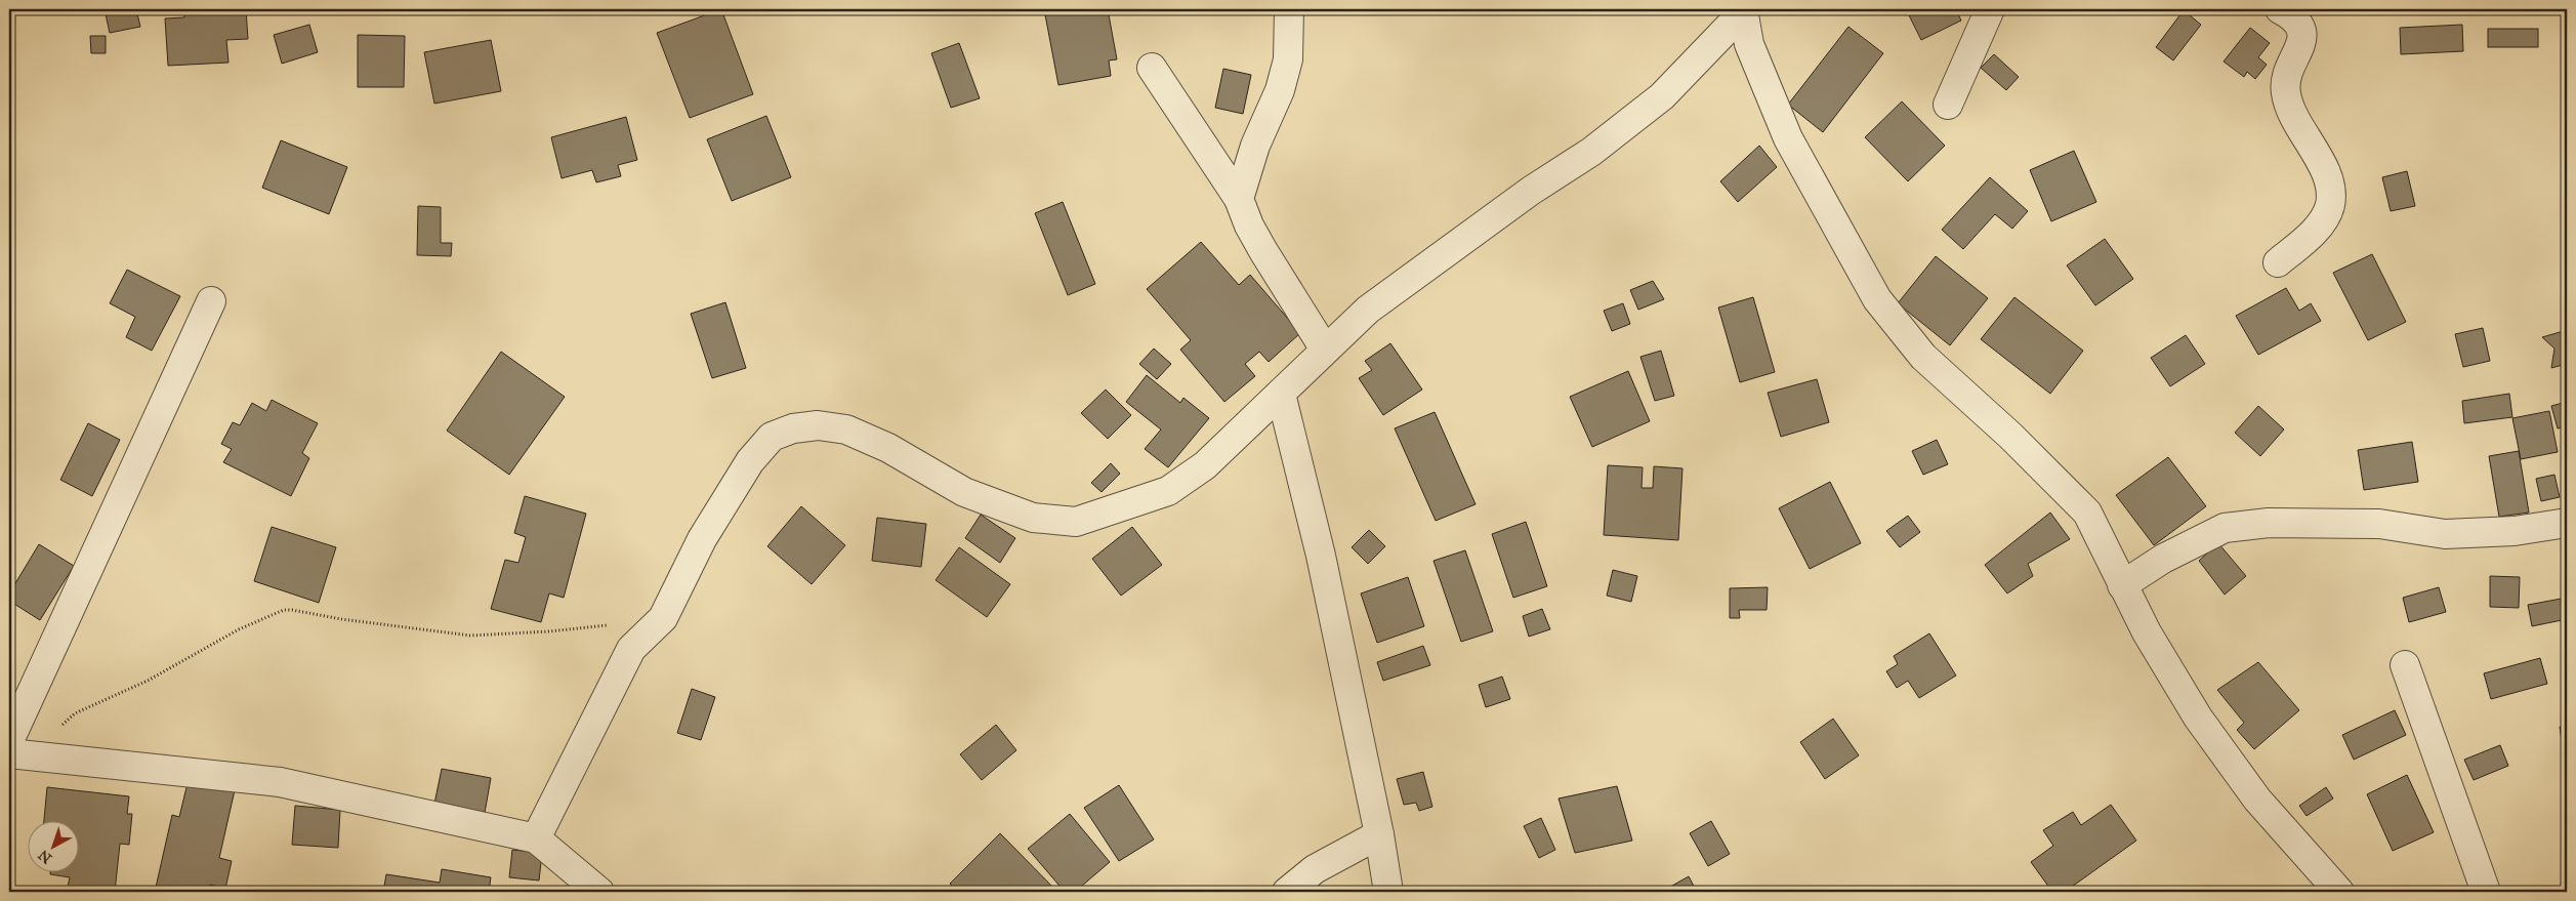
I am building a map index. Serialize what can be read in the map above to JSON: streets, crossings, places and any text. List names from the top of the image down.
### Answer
{
  "north": "bottom left"
}
